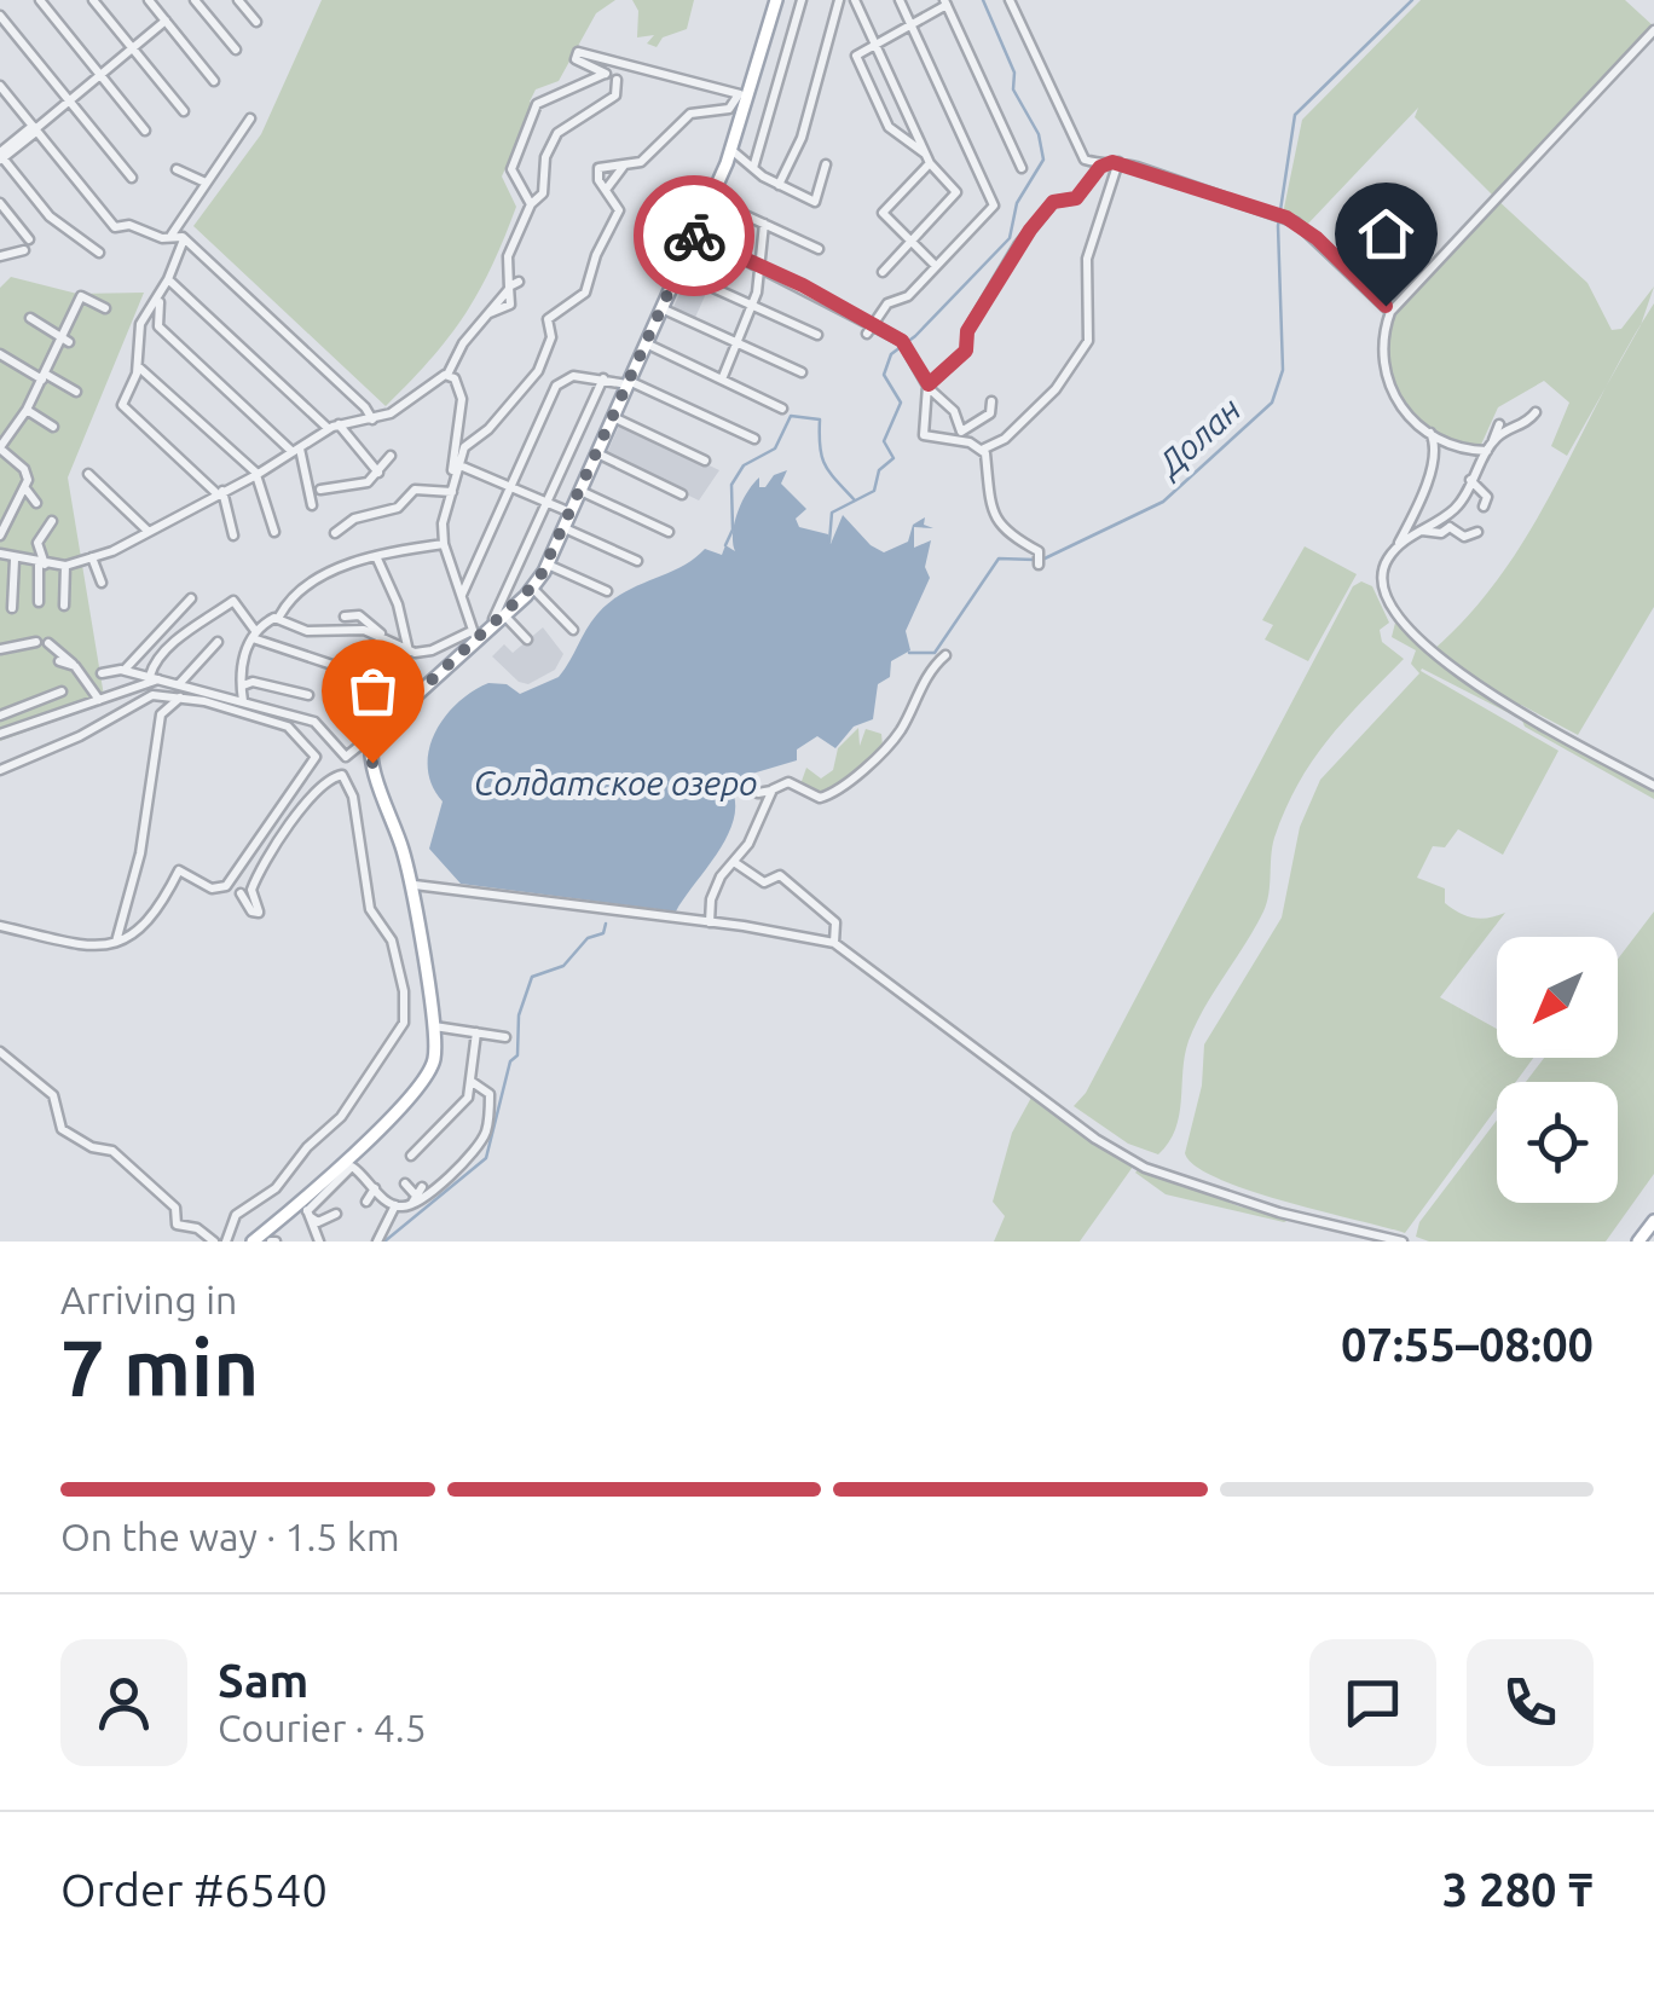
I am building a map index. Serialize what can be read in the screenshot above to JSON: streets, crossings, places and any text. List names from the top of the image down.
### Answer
{
  "water": ["Долан", "Солдатское озеро"],
  "north": "bottom left",
  "page": {
    "heading": ["7 min", "Arriving in", "07:55–08:00"],
    "panel": [
      "Sam",
      "Courier · 4.5",
      "Order #6540",
      "3 280 ₸"
    ],
    "bar": "On the way · 1.5 km"
  }
}
